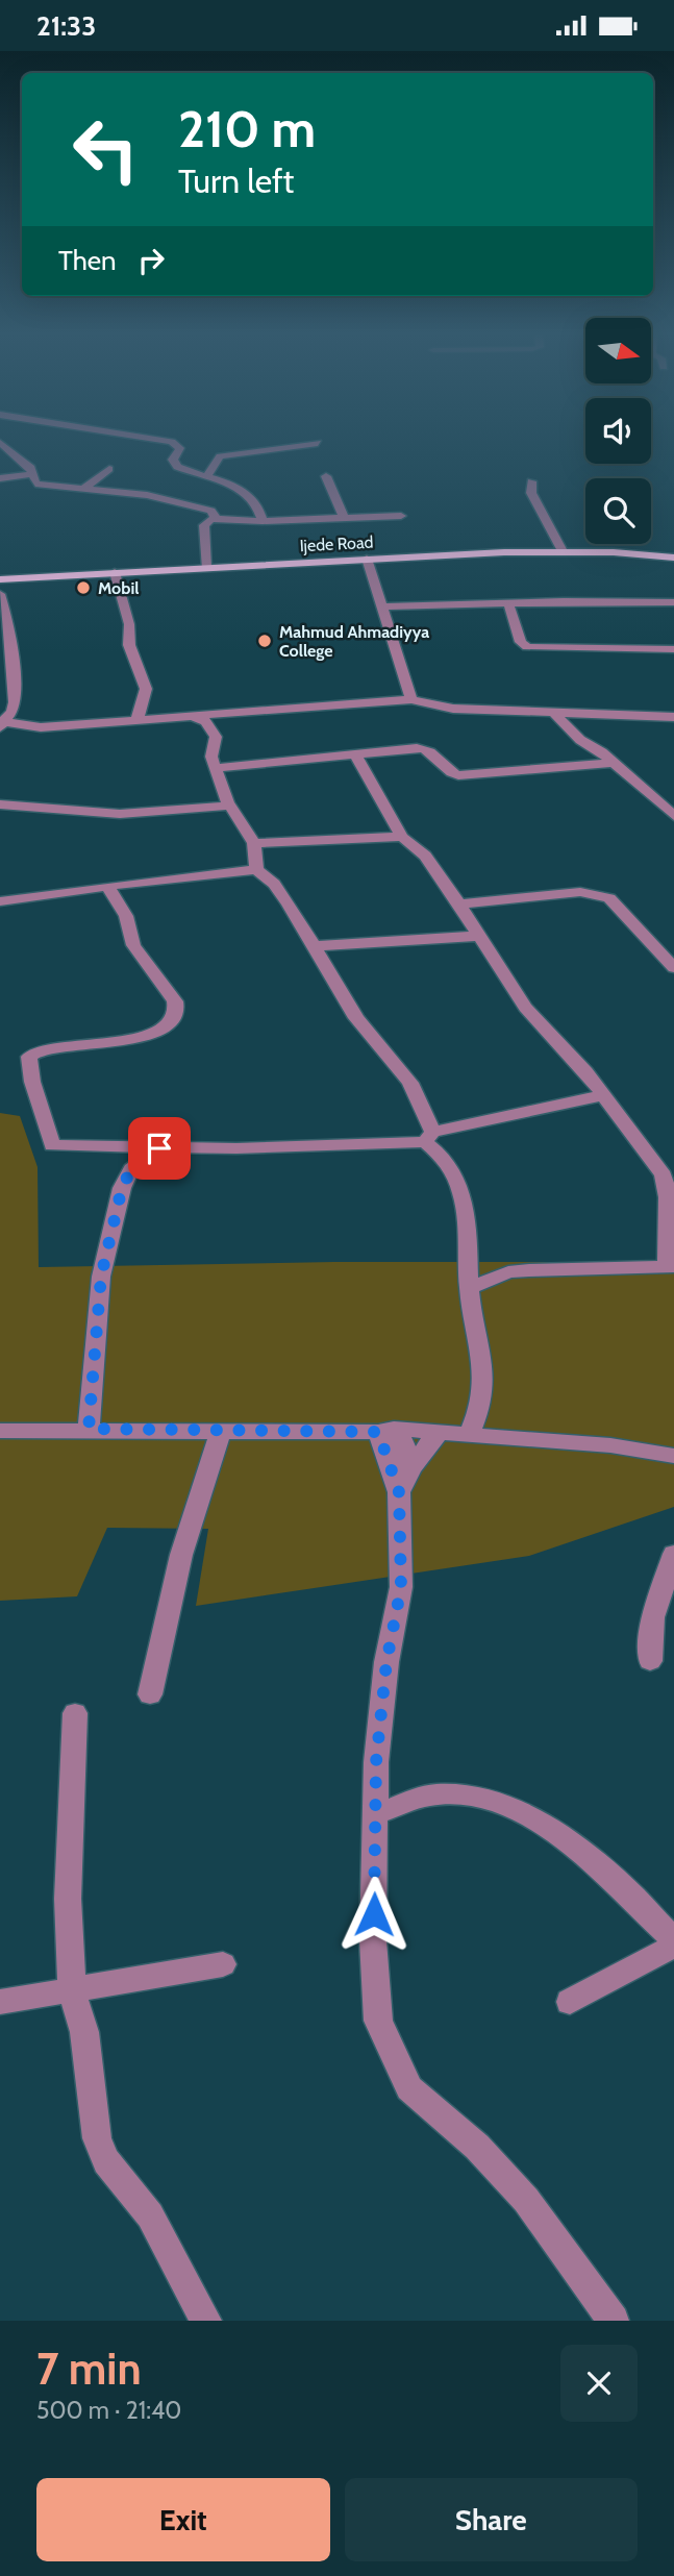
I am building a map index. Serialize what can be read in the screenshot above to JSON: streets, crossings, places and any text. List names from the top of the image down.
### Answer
{
  "streets": {
    "main road": ["Ijede Road"]
  },
  "places": ["Mobil", "Mahmud Ahmadiyya College"],
  "north": "right",
  "page": {
    "status": "21:33",
    "turn": ["210 m", "Turn left"],
    "then": "Then",
    "heading": ["7 min", "500 m · 21:40"],
    "buttons": ["Exit", "Share"]
  }
}
